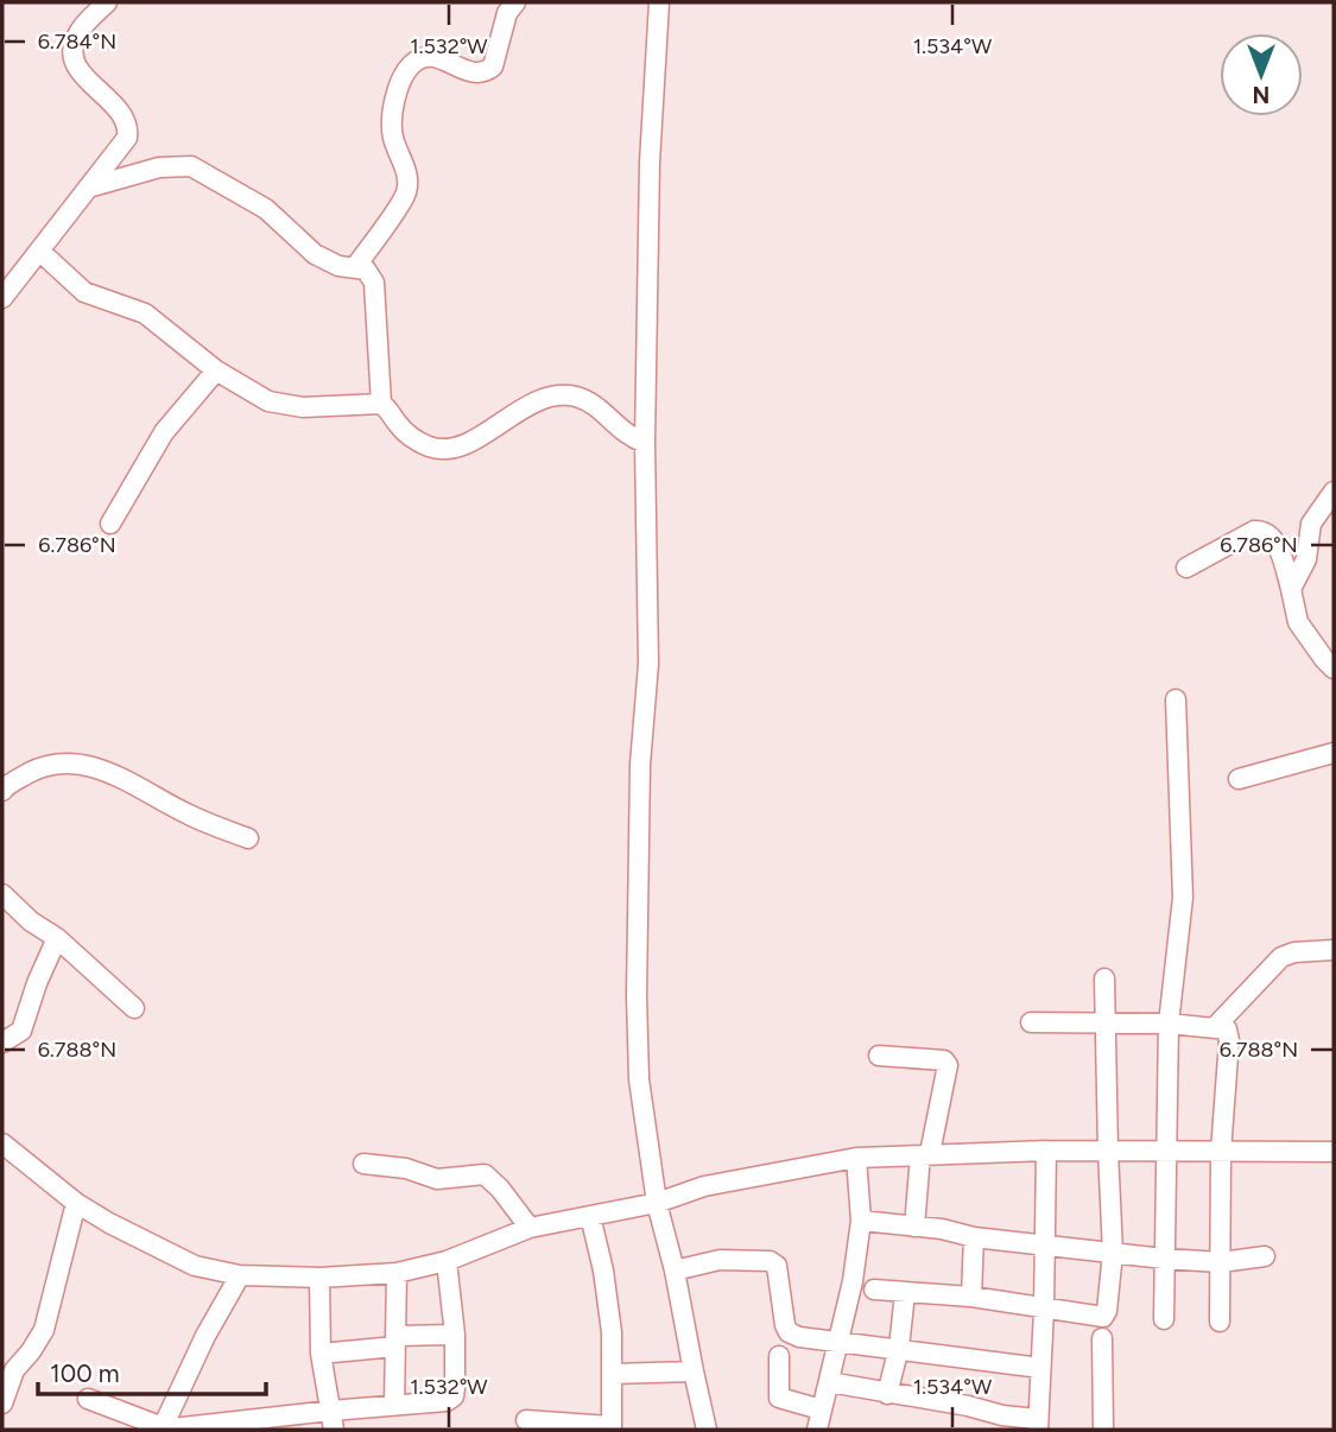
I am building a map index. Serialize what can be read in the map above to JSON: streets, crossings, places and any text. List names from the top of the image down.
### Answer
{
  "scale_bar": "100 m",
  "north": "bottom",
  "coordinates": [
    "6.784°N",
    "1.532°W",
    "1.534°W",
    "6.786°N",
    "6.788°N"
  ]
}
